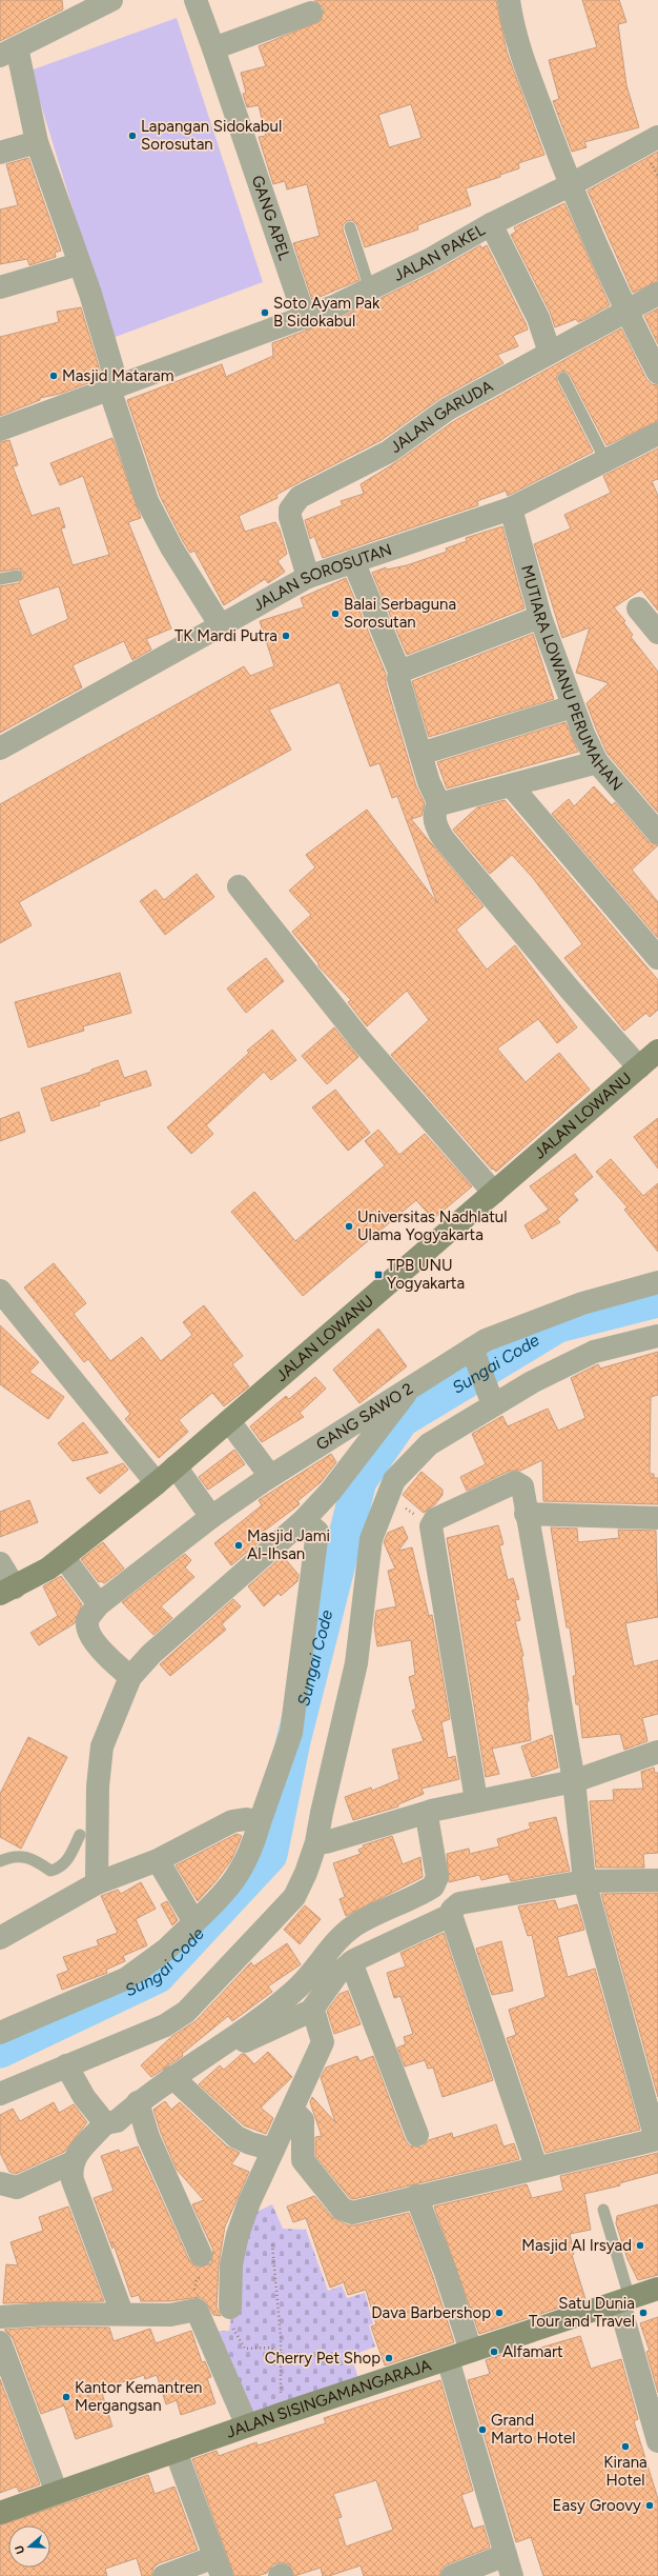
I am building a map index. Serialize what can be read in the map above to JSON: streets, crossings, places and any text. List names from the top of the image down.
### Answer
{
  "streets": {
    "main road": ["JALAN LOWANU", "JALAN SISINGAMANGARAJA"],
    "street": [
      "GANG APEL",
      "JALAN PAKEL",
      "JALAN GARUDA",
      "JALAN SOROSUTAN",
      "MUTIARA LOWANU PERUMAHAN",
      "GANG SAWO 2"
    ]
  },
  "crossings": [
    ["GANG APEL", "JALAN PAKEL"],
    ["JALAN GARUDA", "JALAN SOROSUTAN"],
    ["JALAN SOROSUTAN", "MUTIARA LOWANU PERUMAHAN"]
  ],
  "water": ["Sungai Code"],
  "places": {
    "other": [
      "Lapangan Sidokabul Sorosutan",
      "Soto Ayam Pak B Sidokabul",
      "Masjid Mataram",
      "Balai Serbaguna Sorosutan",
      "TK Mardi Putra",
      "Universitas Nadhlatul Ulama Yogyakarta",
      "Masjid Jami Al-Ihsan",
      "Masjid Al Irsyad",
      "Dava Barbershop",
      "Satu Dunia Tour and Travel",
      "Alfamart",
      "Cherry Pet Shop",
      "Kantor Kemantren Mergangsan",
      "Grand Marto Hotel",
      "Kirana Hotel",
      "Easy Groovy"
    ],
    "transit": ["TPB UNU Yogyakarta"]
  },
  "north": "left"
}
